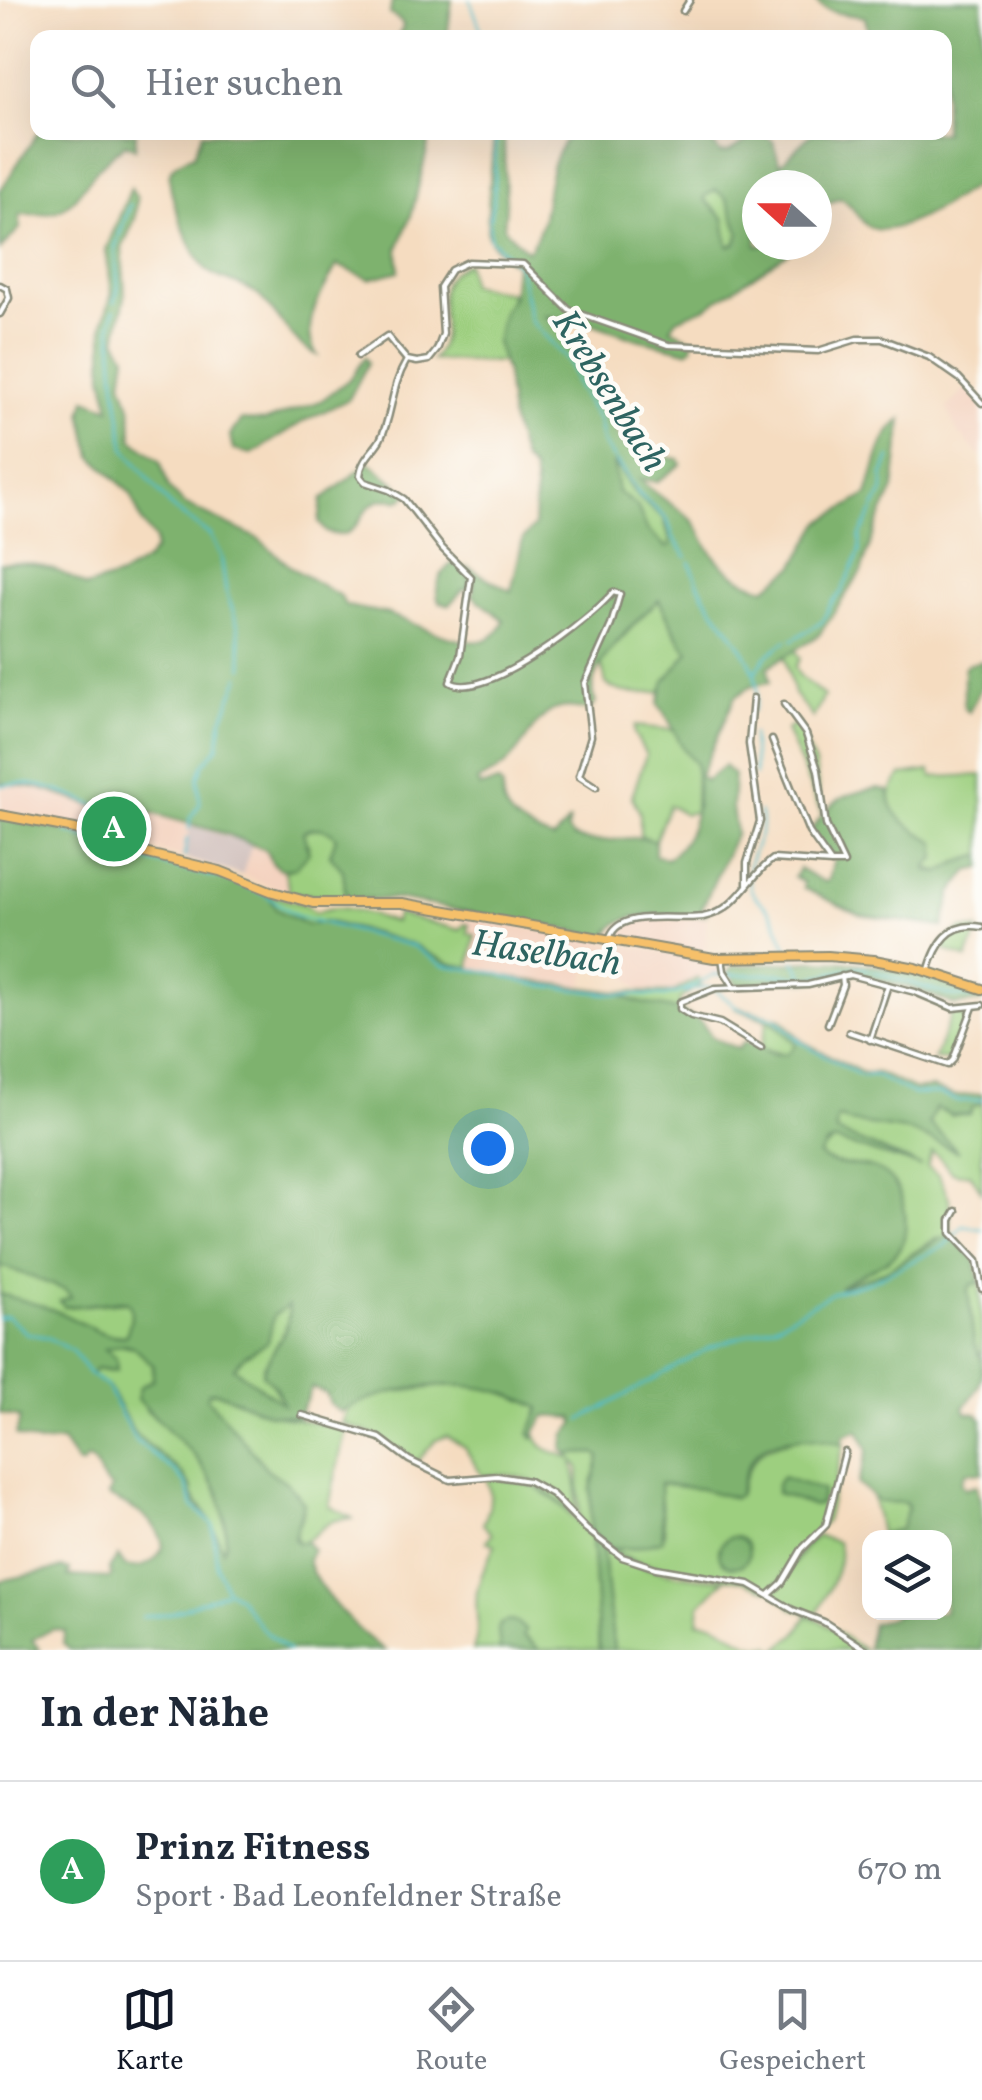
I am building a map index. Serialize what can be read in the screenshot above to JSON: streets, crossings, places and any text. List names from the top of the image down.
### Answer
{
  "water": ["Krebsenbach", "Haselbach"],
  "north": "left",
  "page": {
    "search": "Hier suchen",
    "pins": "A",
    "heading": "In der Nähe",
    "list": [
      {
        "mark": "A",
        "name": "Prinz Fitness",
        "note": "Sport · Bad Leonfeldner Straße",
        "value": "670 m"
      }
    ],
    "nav": ["Karte", "Route", "Gespeichert"]
  }
}
